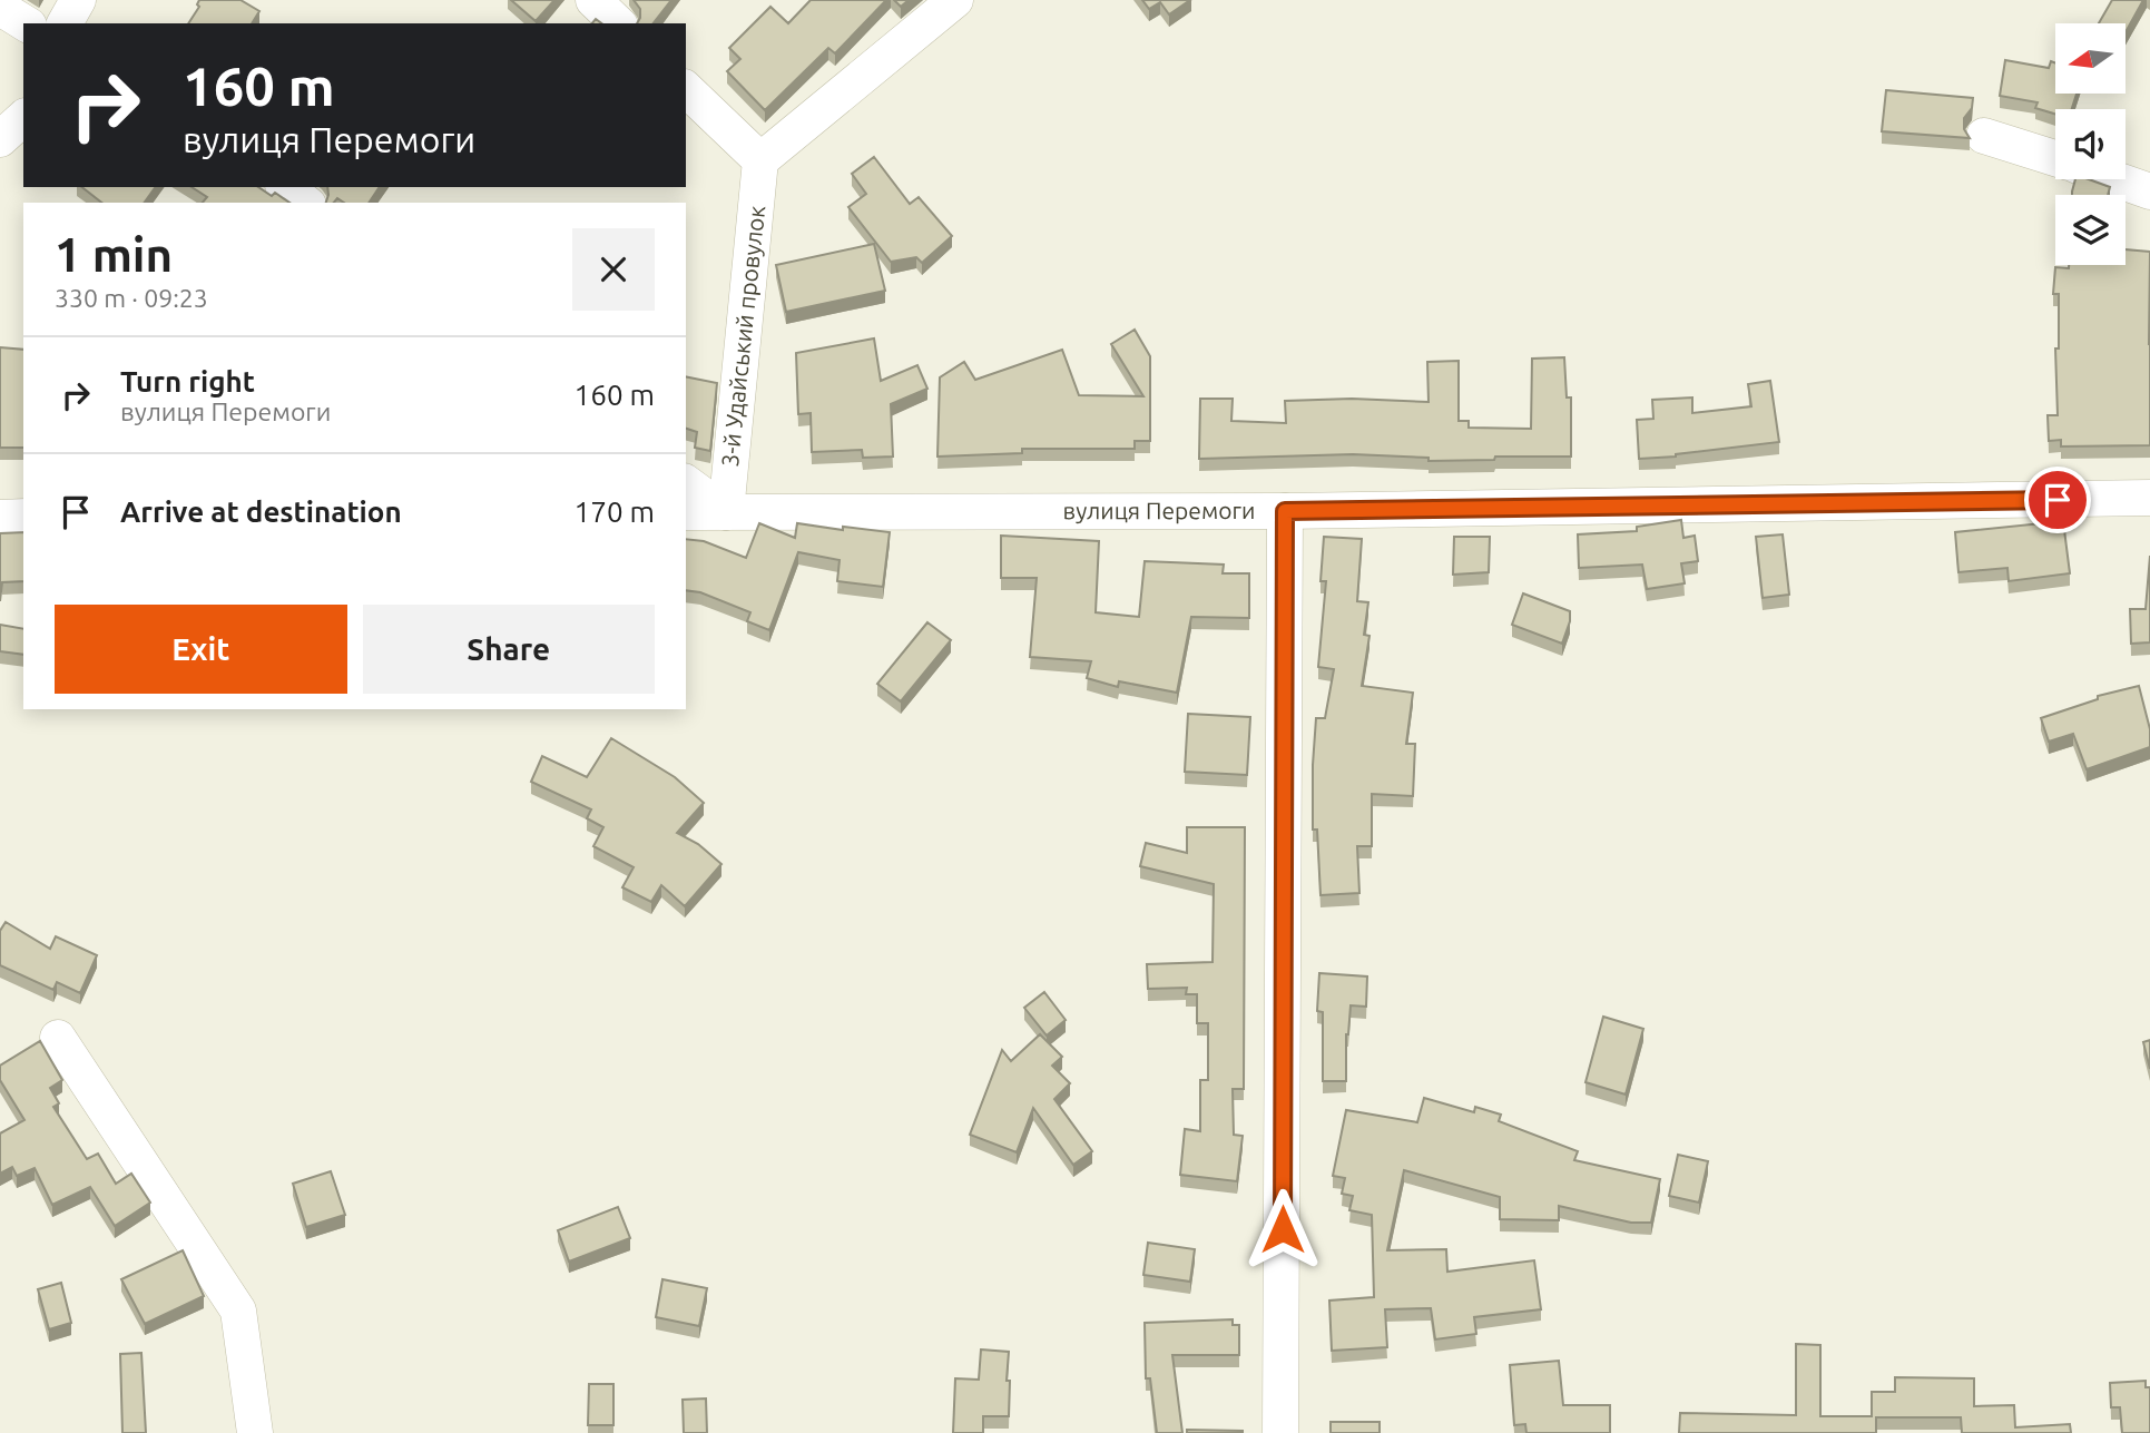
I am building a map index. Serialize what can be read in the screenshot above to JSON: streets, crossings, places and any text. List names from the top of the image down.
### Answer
{
  "streets": {
    "street": ["3-й Удайський провулок", "вулиця Перемоги"]
  },
  "crossings": [
    ["3-й Удайський провулок", "вулиця Перемоги"]
  ],
  "north": "left",
  "page": {
    "turn": ["160 m", "вулиця Перемоги"],
    "heading": ["1 min", "330 m · 09:23"],
    "list": [
      {
        "name": "Turn right",
        "note": "вулиця Перемоги",
        "value": "160 m"
      },
      {
        "name": "Arrive at destination",
        "value": "170 m"
      }
    ],
    "buttons": ["Exit", "Share"]
  }
}
